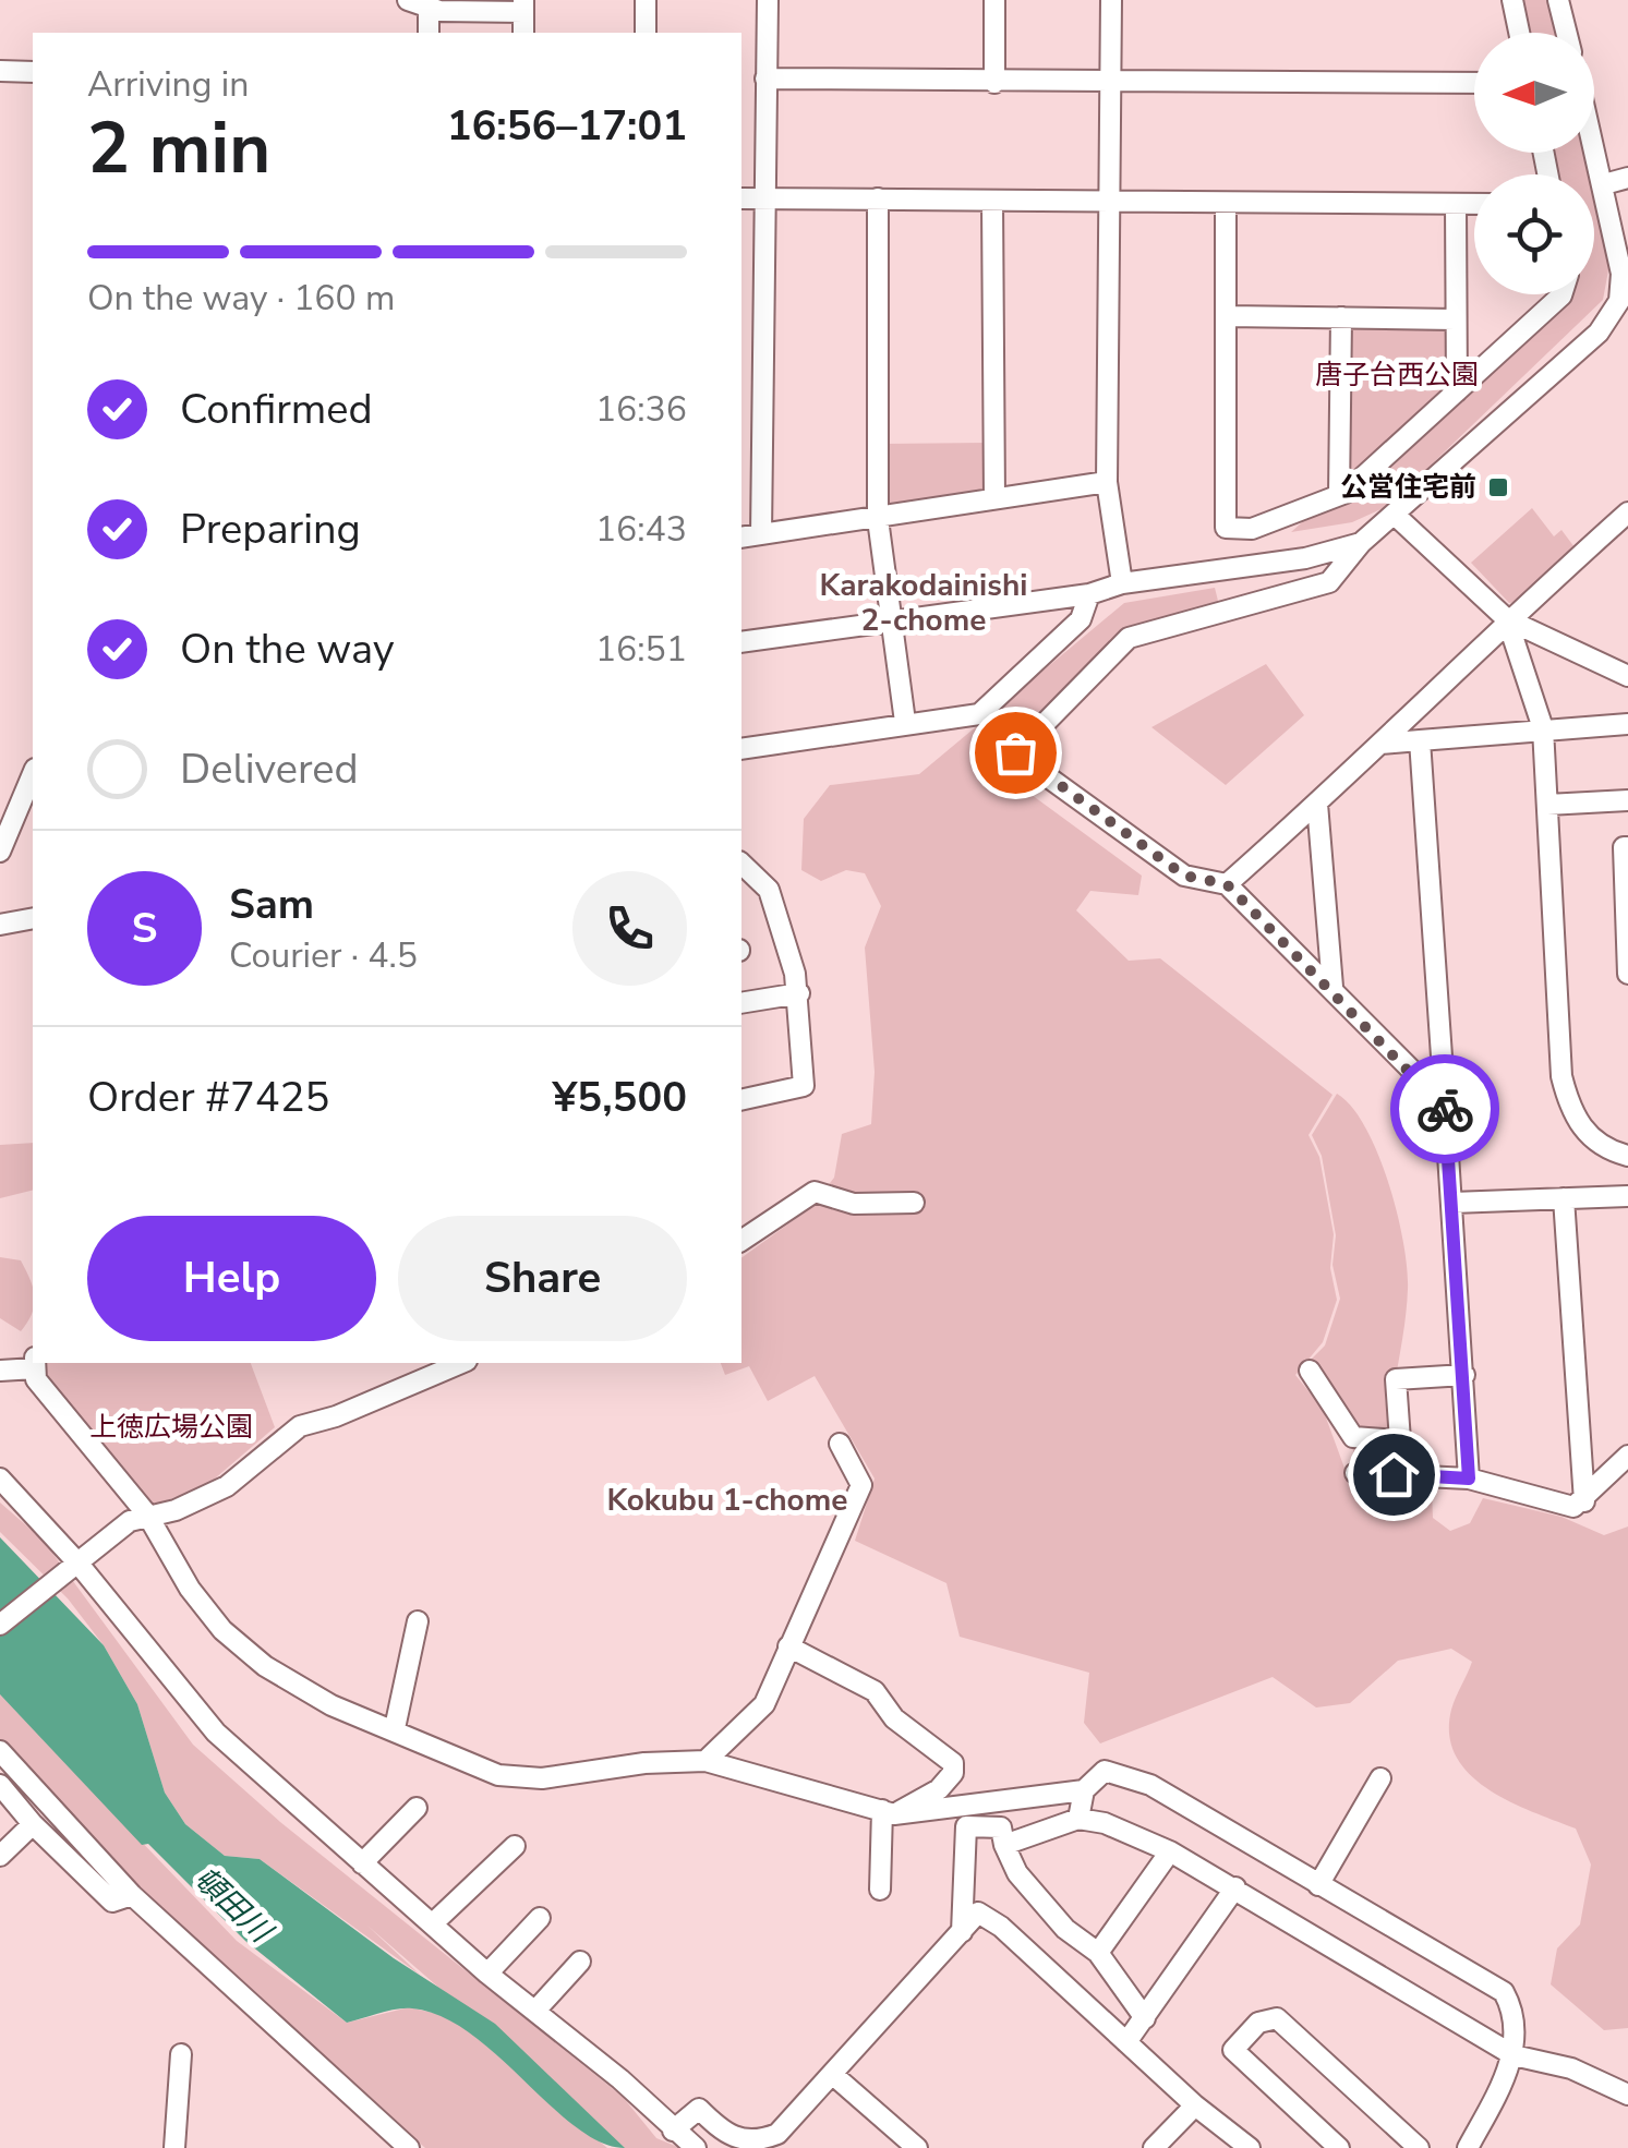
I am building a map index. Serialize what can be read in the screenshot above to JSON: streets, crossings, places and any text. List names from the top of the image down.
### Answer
{
  "districts": ["Karakodainishi 2-chome", "Kokubu 1-chome"],
  "water": ["頓田川"],
  "parks": ["唐子台西公園", "上徳広場公園"],
  "places": {
    "transit": ["公営住宅前"]
  },
  "north": "left",
  "page": {
    "heading": ["2 min", "Arriving in", "16:56–17:01"],
    "panel": [
      "Sam",
      "Courier · 4.5",
      "Order #7425",
      "¥5,500"
    ],
    "bar": "On the way · 160 m",
    "list": [
      ["Confirmed", "16:36"],
      ["Preparing", "16:43"],
      ["On the way", "16:51"],
      "Delivered"
    ],
    "round": "S",
    "buttons": ["Help", "Share"]
  }
}
